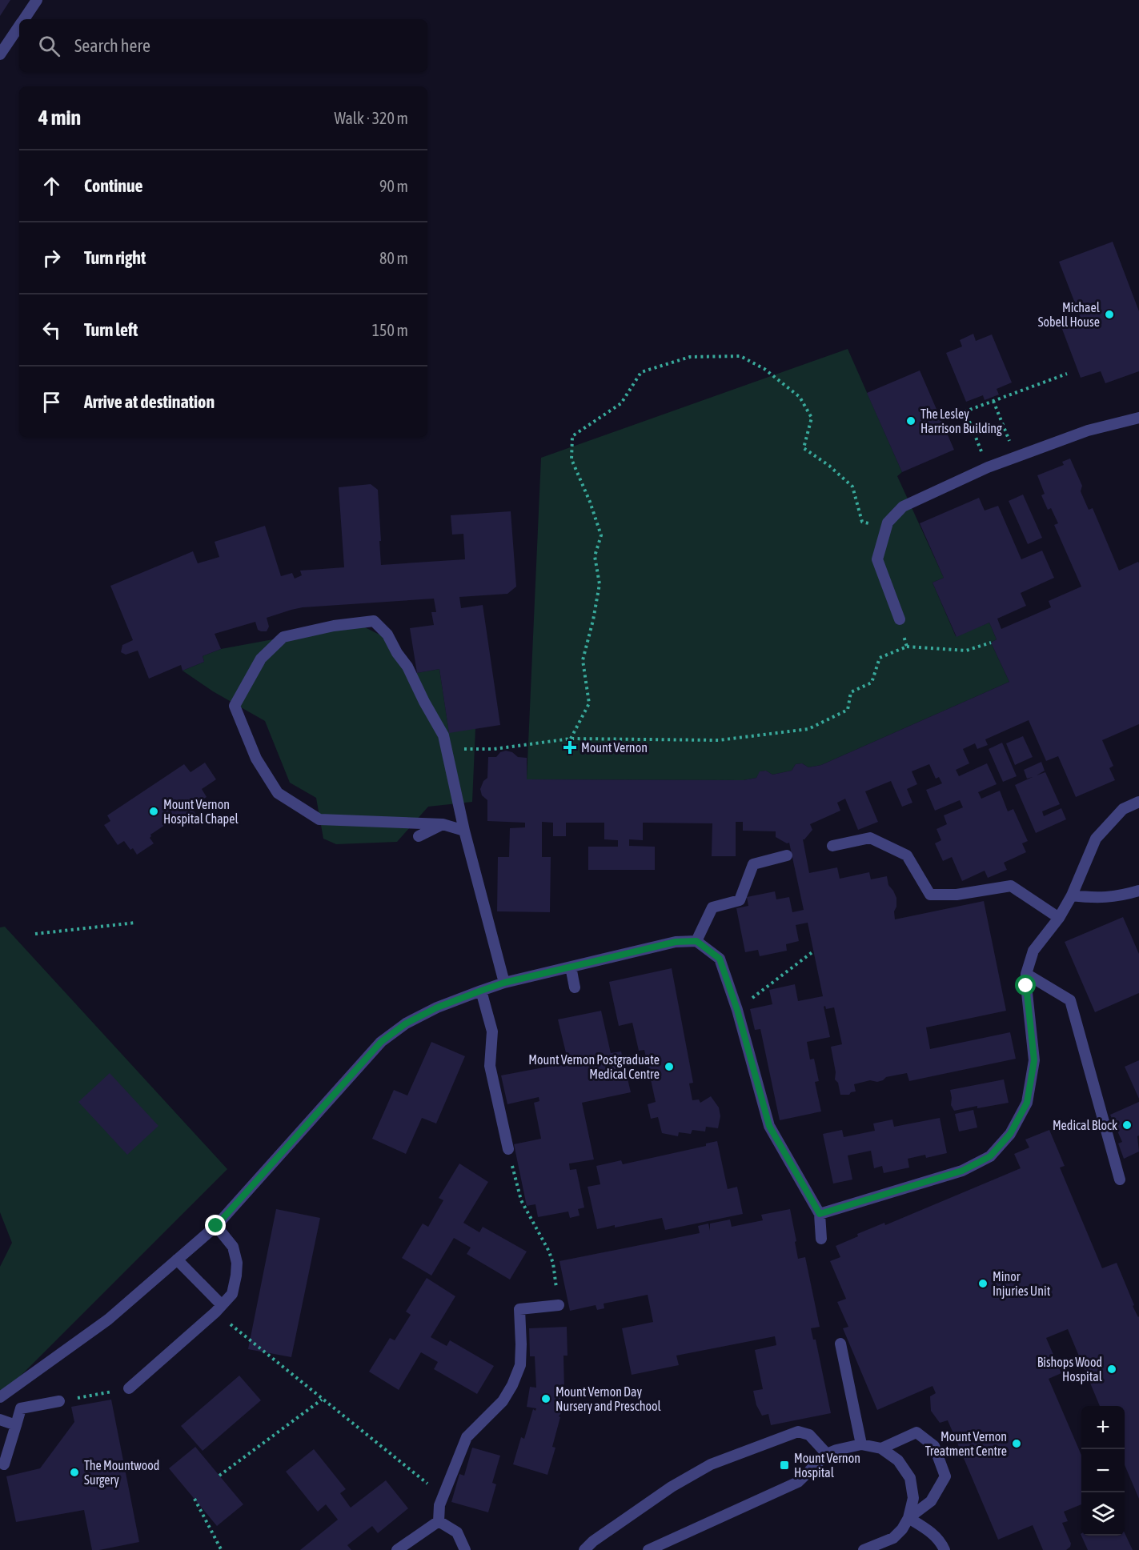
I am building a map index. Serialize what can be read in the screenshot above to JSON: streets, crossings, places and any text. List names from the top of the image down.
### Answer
{
  "places": {
    "other": [
      "Michael Sobell House",
      "The Lesley Harrison Building",
      "Mount Vernon Hospital Chapel",
      "Mount Vernon Postgraduate Medical Centre",
      "Medical Block",
      "Minor Injuries Unit",
      "Bishops Wood Hospital",
      "Mount Vernon Day Nursery and Preschool",
      "Mount Vernon Treatment Centre",
      "The Mountwood Surgery"
    ],
    "health": ["Mount Vernon"],
    "transit": ["Mount Vernon Hospital"]
  },
  "page": {
    "search": "Search here",
    "heading": ["4 min", "Walk · 320 m"],
    "list": [
      ["Continue", "90 m"],
      ["Turn right", "80 m"],
      ["Turn left", "150 m"],
      "Arrive at destination"
    ],
    "map_buttons": ["+", "−"]
  }
}
